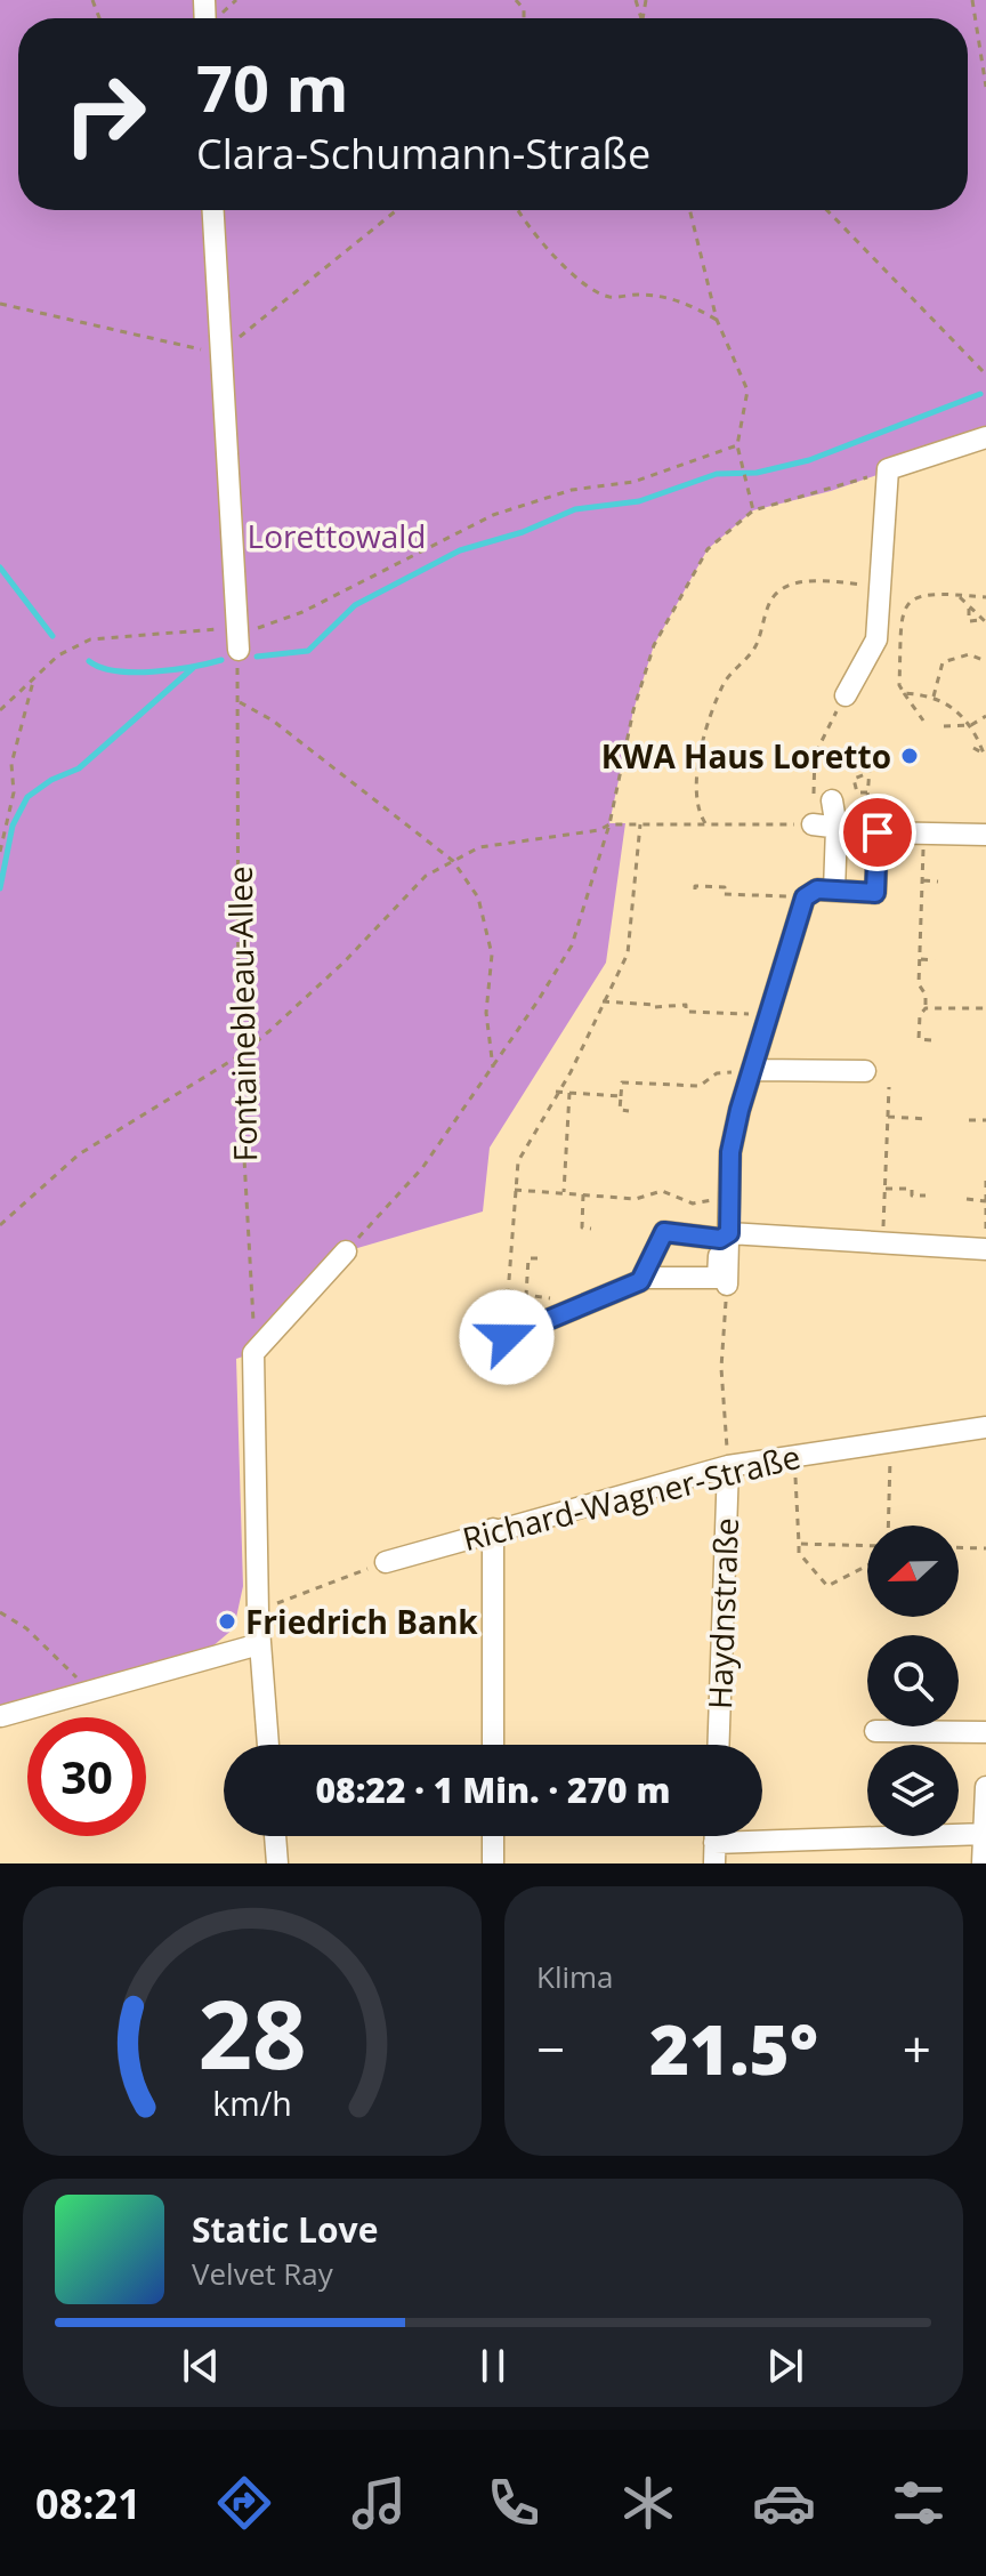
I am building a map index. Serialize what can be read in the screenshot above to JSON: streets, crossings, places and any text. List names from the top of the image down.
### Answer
{
  "streets": {
    "street": ["Richard-Wagner-Straße", "Haydnstraße"],
    "path": ["Fontainebleau-Allee"]
  },
  "crossings": [
    ["Richard-Wagner-Straße", "Haydnstraße"]
  ],
  "parks": ["Lorettowald"],
  "places": ["KWA Haus Loretto", "Friedrich Bank"],
  "north": "left",
  "page": {
    "turn": ["70 m", "Clara-Schumann-Straße"],
    "limit": "30",
    "trip": "08:22 · 1 Min. · 270 m",
    "tile": "Klima",
    "heat": ["−", "21.5°", "+"],
    "song": ["Static Love", "Velvet Ray"],
    "tabs": "08:21",
    "gauge": ["28", "km/h"]
  }
}
